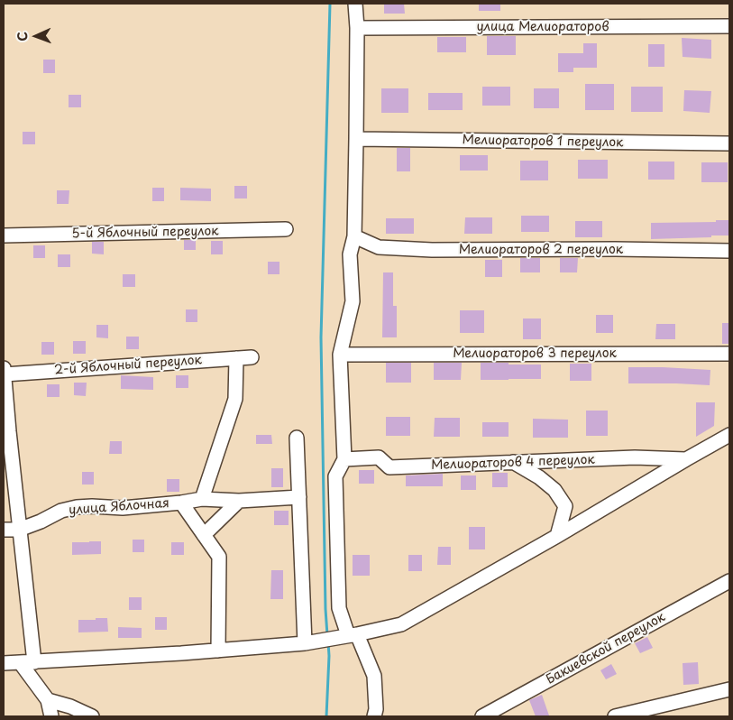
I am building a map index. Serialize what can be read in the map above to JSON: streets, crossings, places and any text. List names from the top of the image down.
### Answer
{
  "streets": {
    "street": [
      "улица Мелиораторов",
      "Мелиораторов 1 переулок",
      "5-й Яблочный переулок",
      "Мелиораторов 2 переулок",
      "Мелиораторов 3 переулок",
      "2-й Яблочный переулок",
      "Мелиораторов 4 переулок",
      "улица Яблочная",
      "Бакиевской переулок"
    ]
  },
  "north": "left"
}
